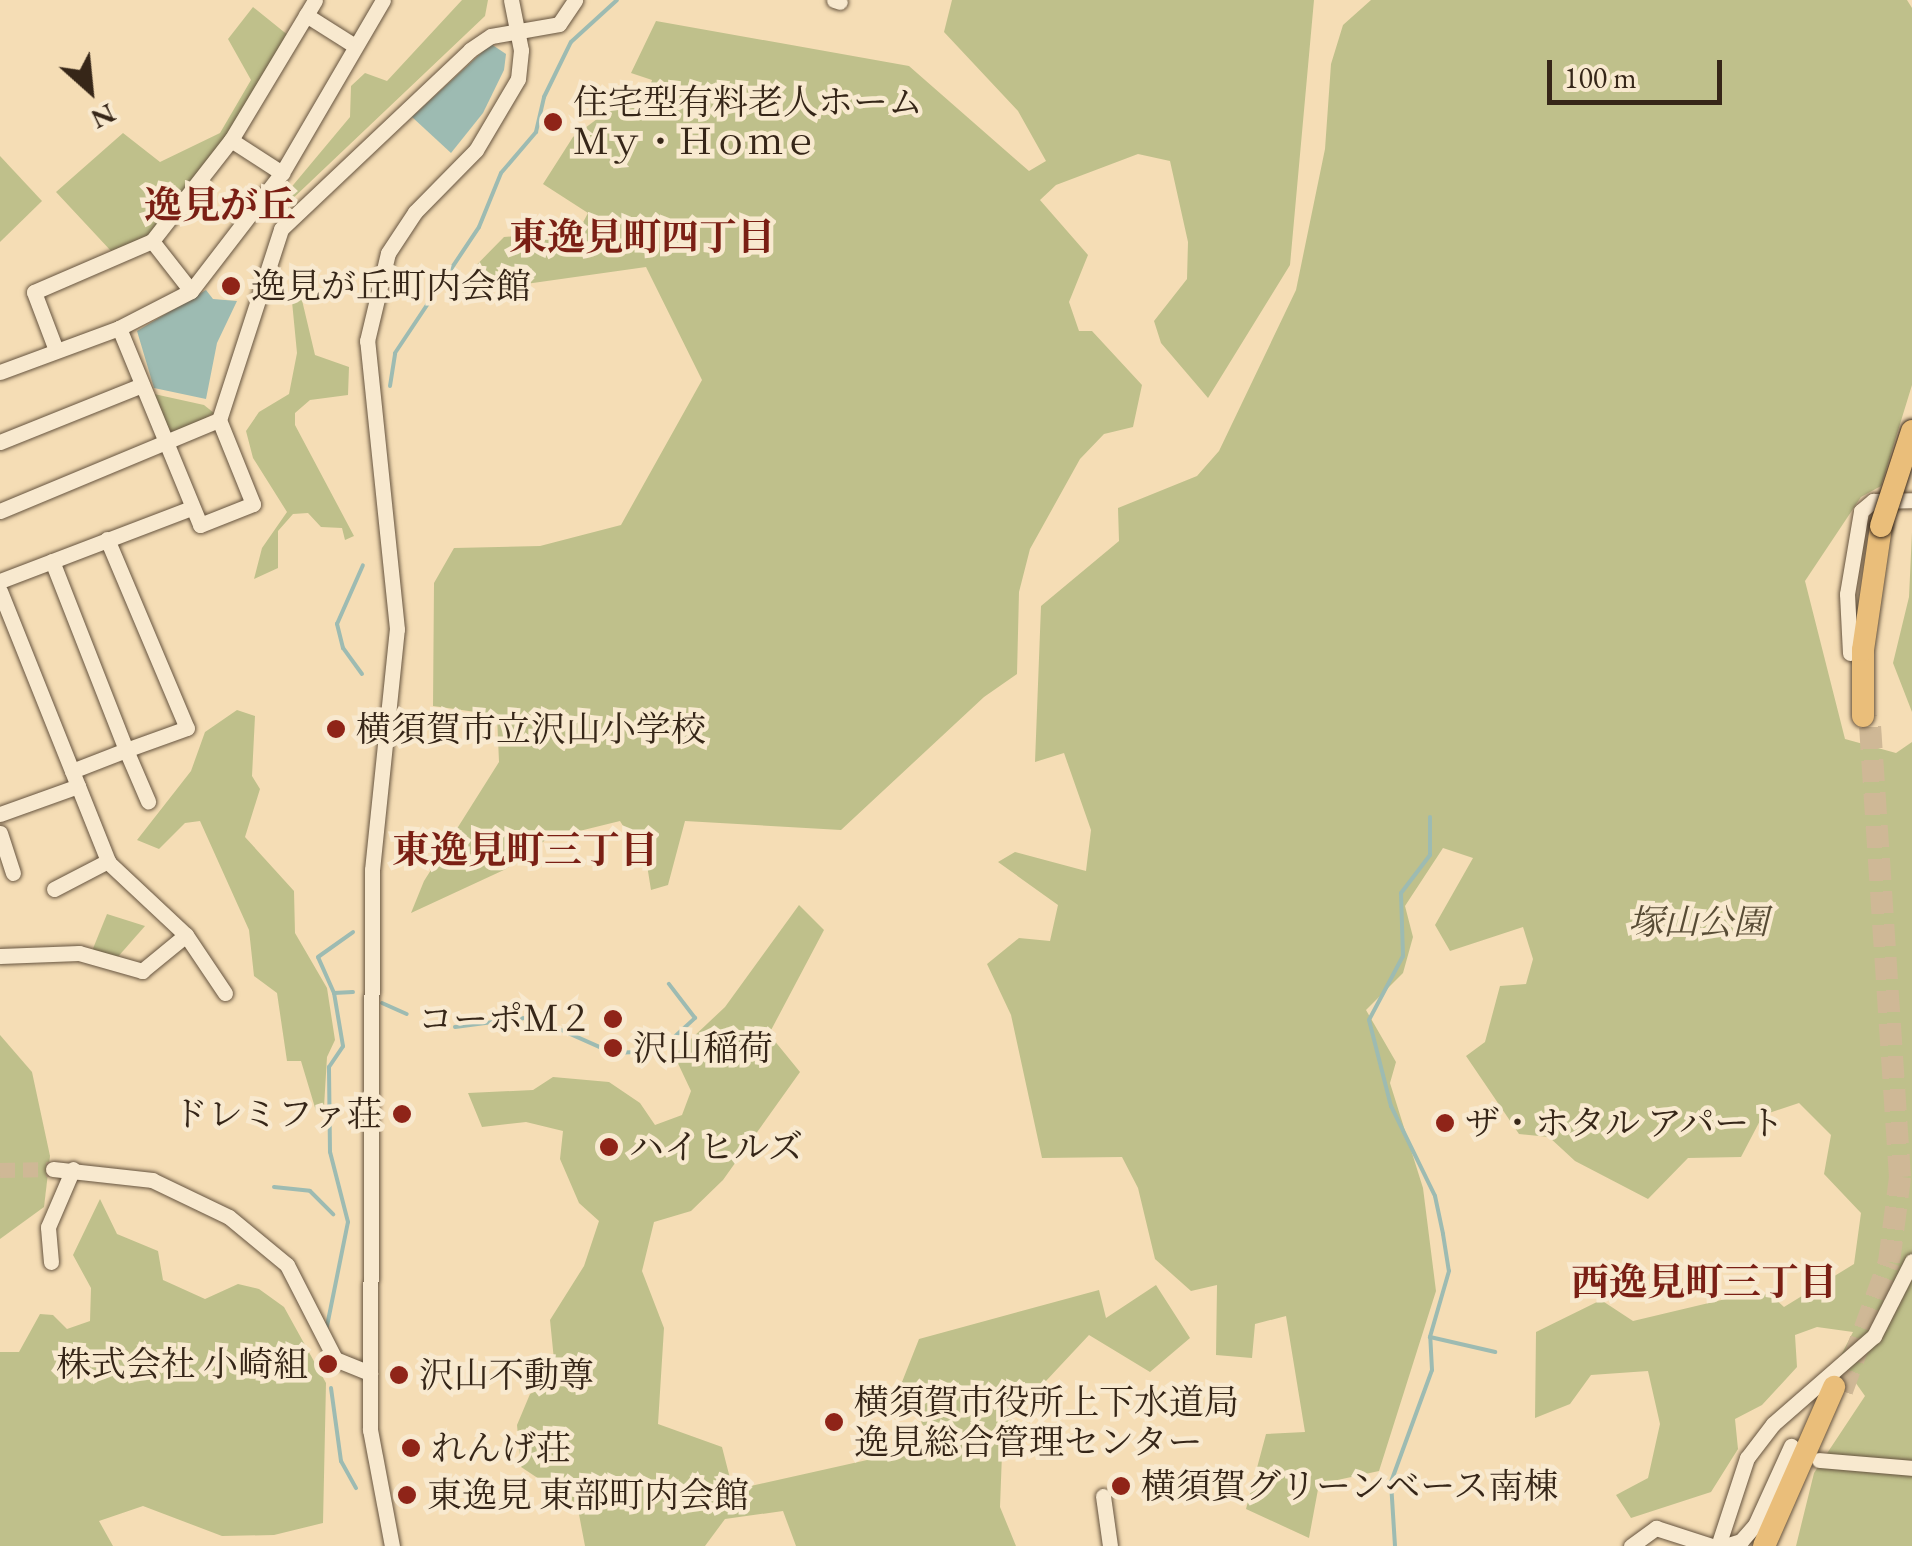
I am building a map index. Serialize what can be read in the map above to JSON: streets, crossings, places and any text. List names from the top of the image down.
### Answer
{
  "districts": [
    "逸見が丘",
    "東逸見町四丁目",
    "東逸見町三丁目",
    "西逸見町三丁目"
  ],
  "parks": ["塚山公園"],
  "places": [
    "住宅型有料老人ホーム Ｍｙ・Ｈｏｍｅ",
    "逸見が丘町内会館",
    "横須賀市立沢山小学校",
    "コーポＭ２",
    "沢山稲荷",
    "ドレミファ荘",
    "ザ・ホタル アパート",
    "ハイヒルズ",
    "株式会社 小崎組",
    "沢山不動尊",
    "横須賀市役所上下水道局 逸見総合管理センター",
    "れんげ荘",
    "横須賀グリーンベース南棟",
    "東逸見 東部町内会館"
  ],
  "scale_bar": "100 m",
  "north": "bottom right"
}
